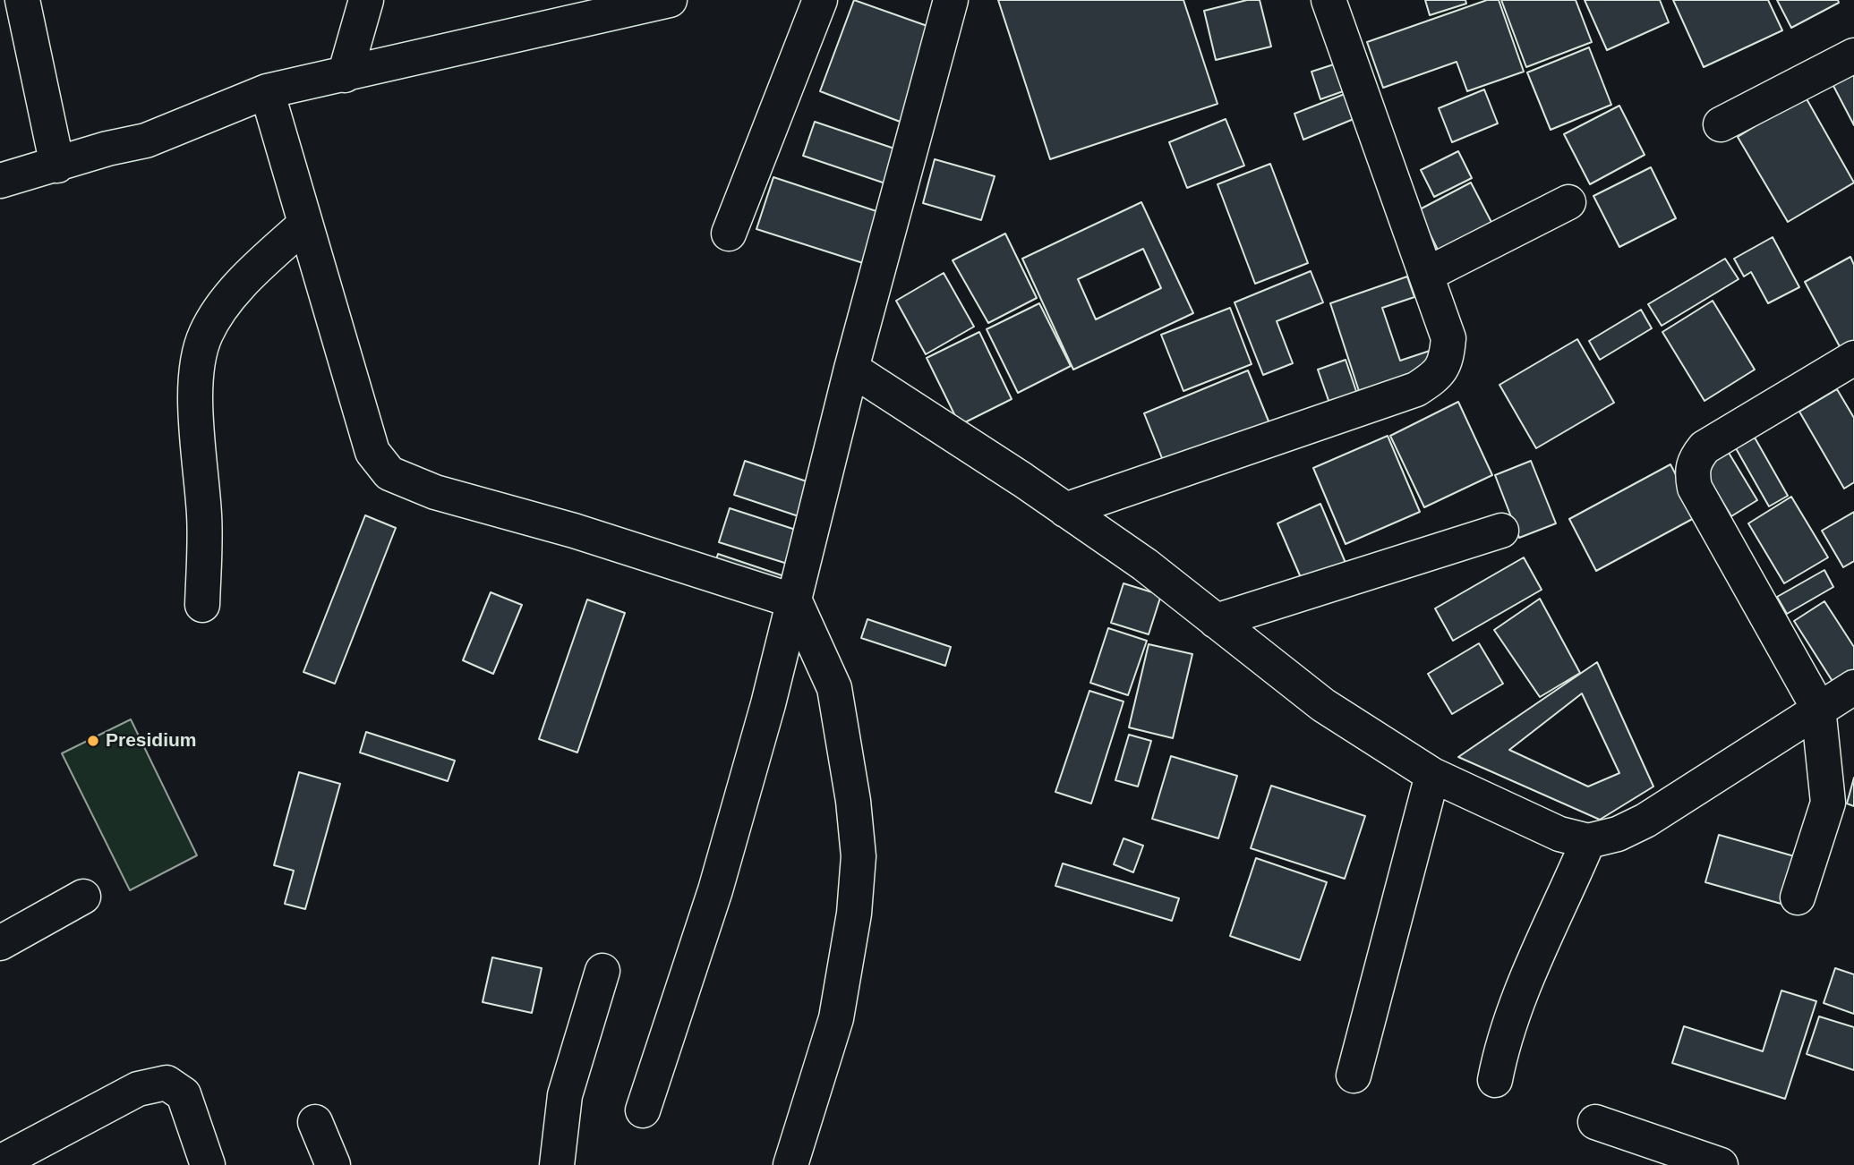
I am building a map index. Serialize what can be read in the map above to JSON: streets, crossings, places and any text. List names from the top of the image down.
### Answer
{
  "places": ["Presidium"]
}
